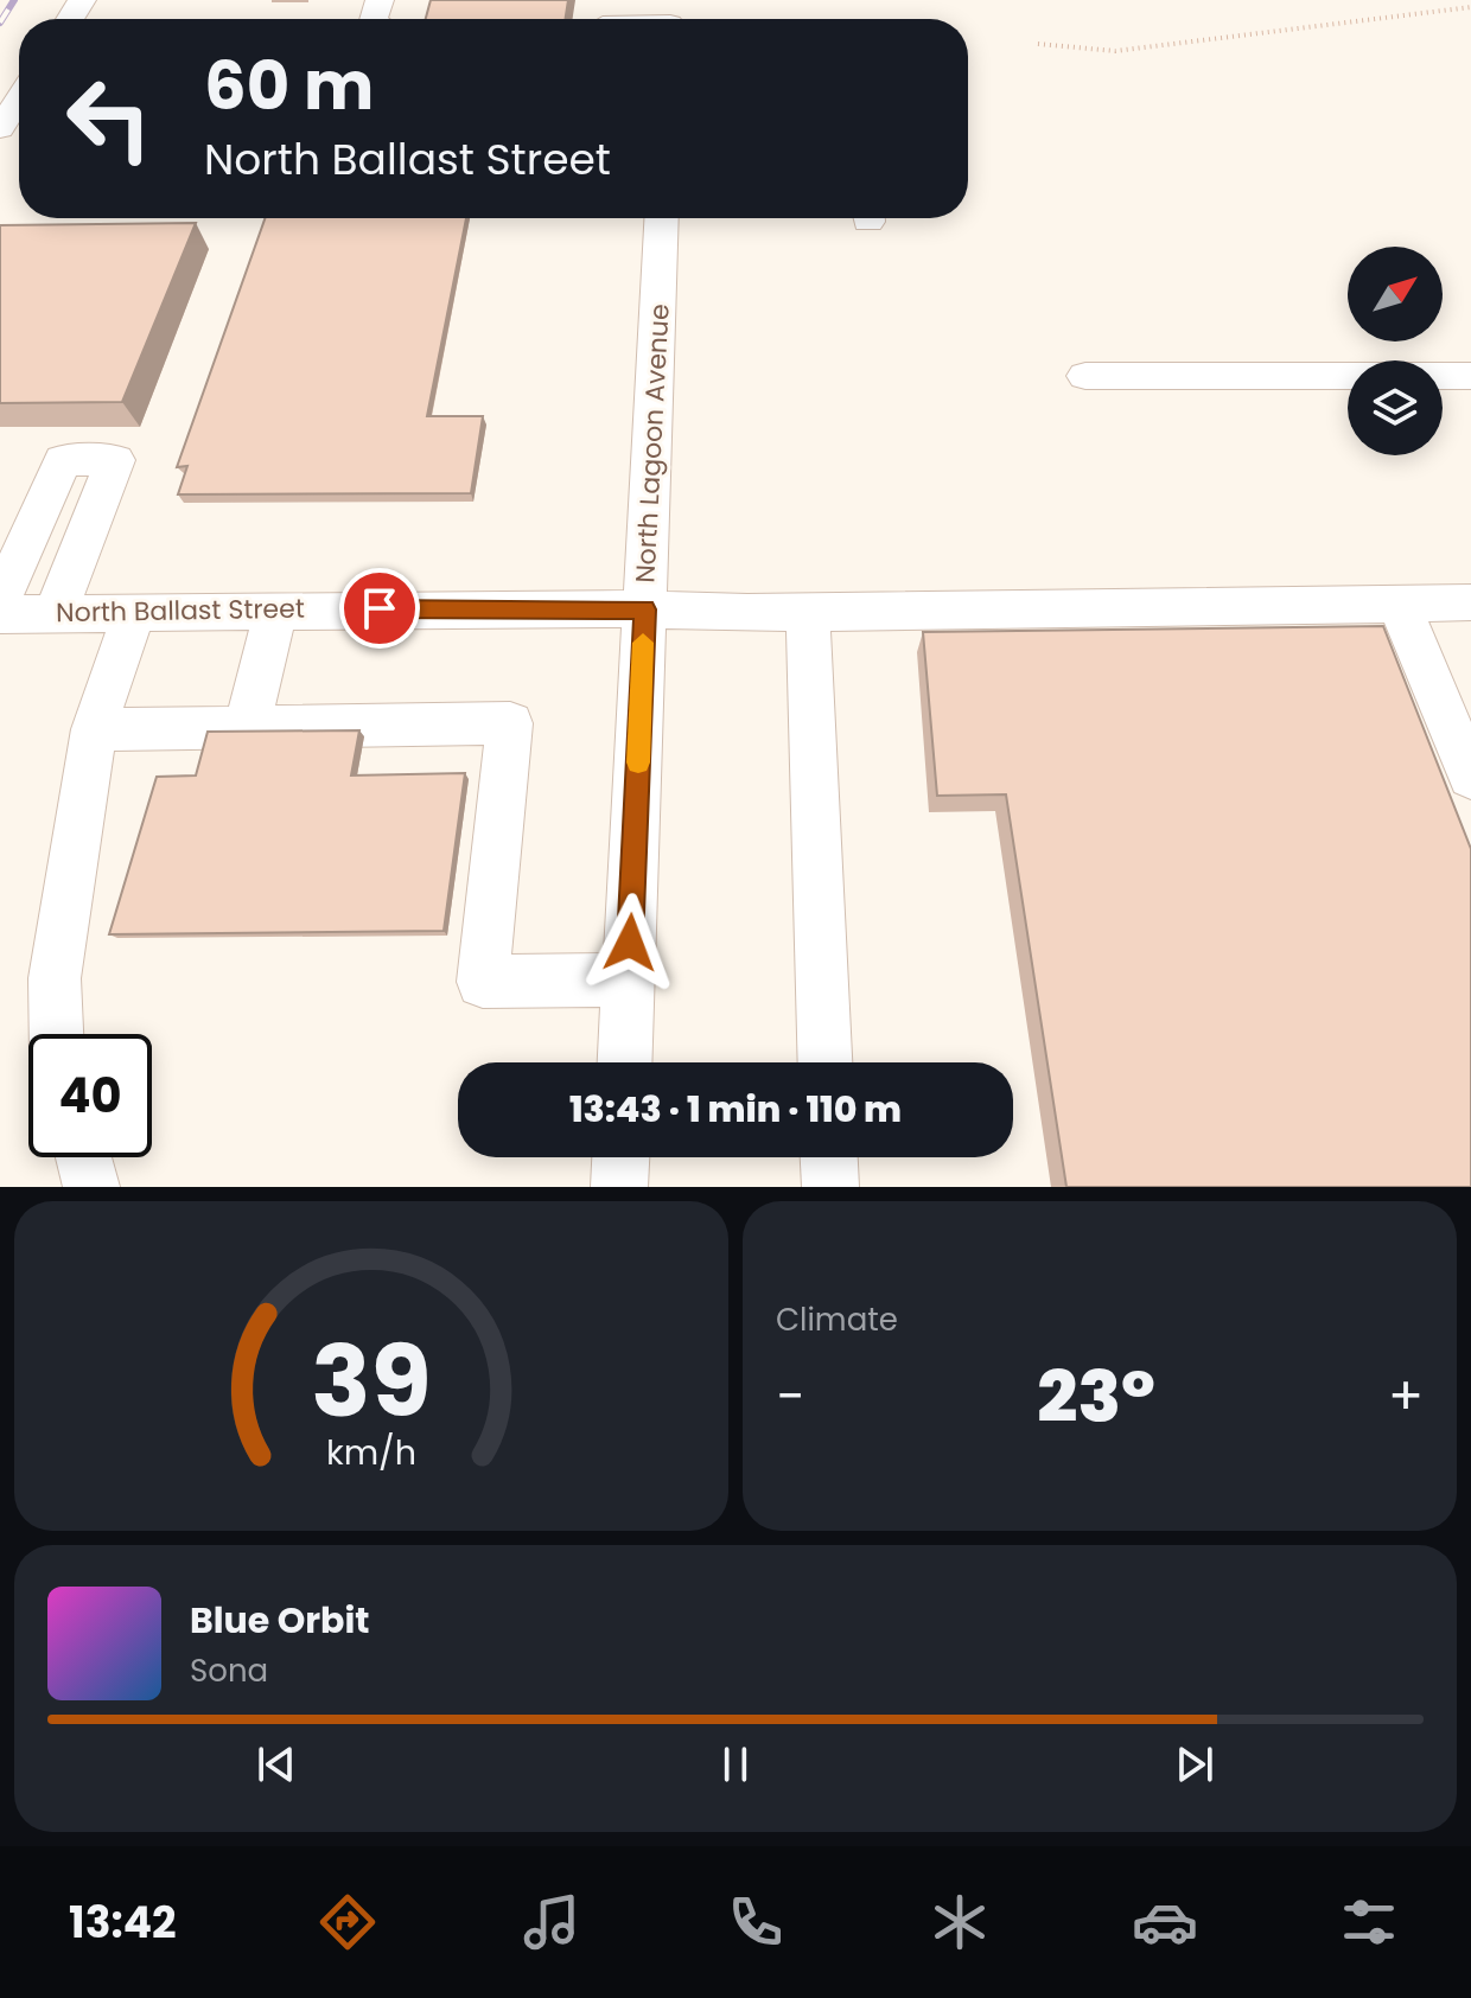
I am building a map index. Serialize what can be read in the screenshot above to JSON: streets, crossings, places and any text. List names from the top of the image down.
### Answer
{
  "streets": {
    "street": ["North Lagoon Avenue", "North Ballast Street"]
  },
  "crossings": [
    ["North Lagoon Avenue", "North Ballast Street"]
  ],
  "north": "top right",
  "page": {
    "turn": ["60 m", "North Ballast Street"],
    "limit": "40",
    "trip": "13:43 · 1 min · 110 m",
    "tile": "Climate",
    "heat": ["−", "23°", "+"],
    "song": ["Blue Orbit", "Sona"],
    "tabs": "13:42",
    "gauge": ["39", "km/h"]
  }
}
